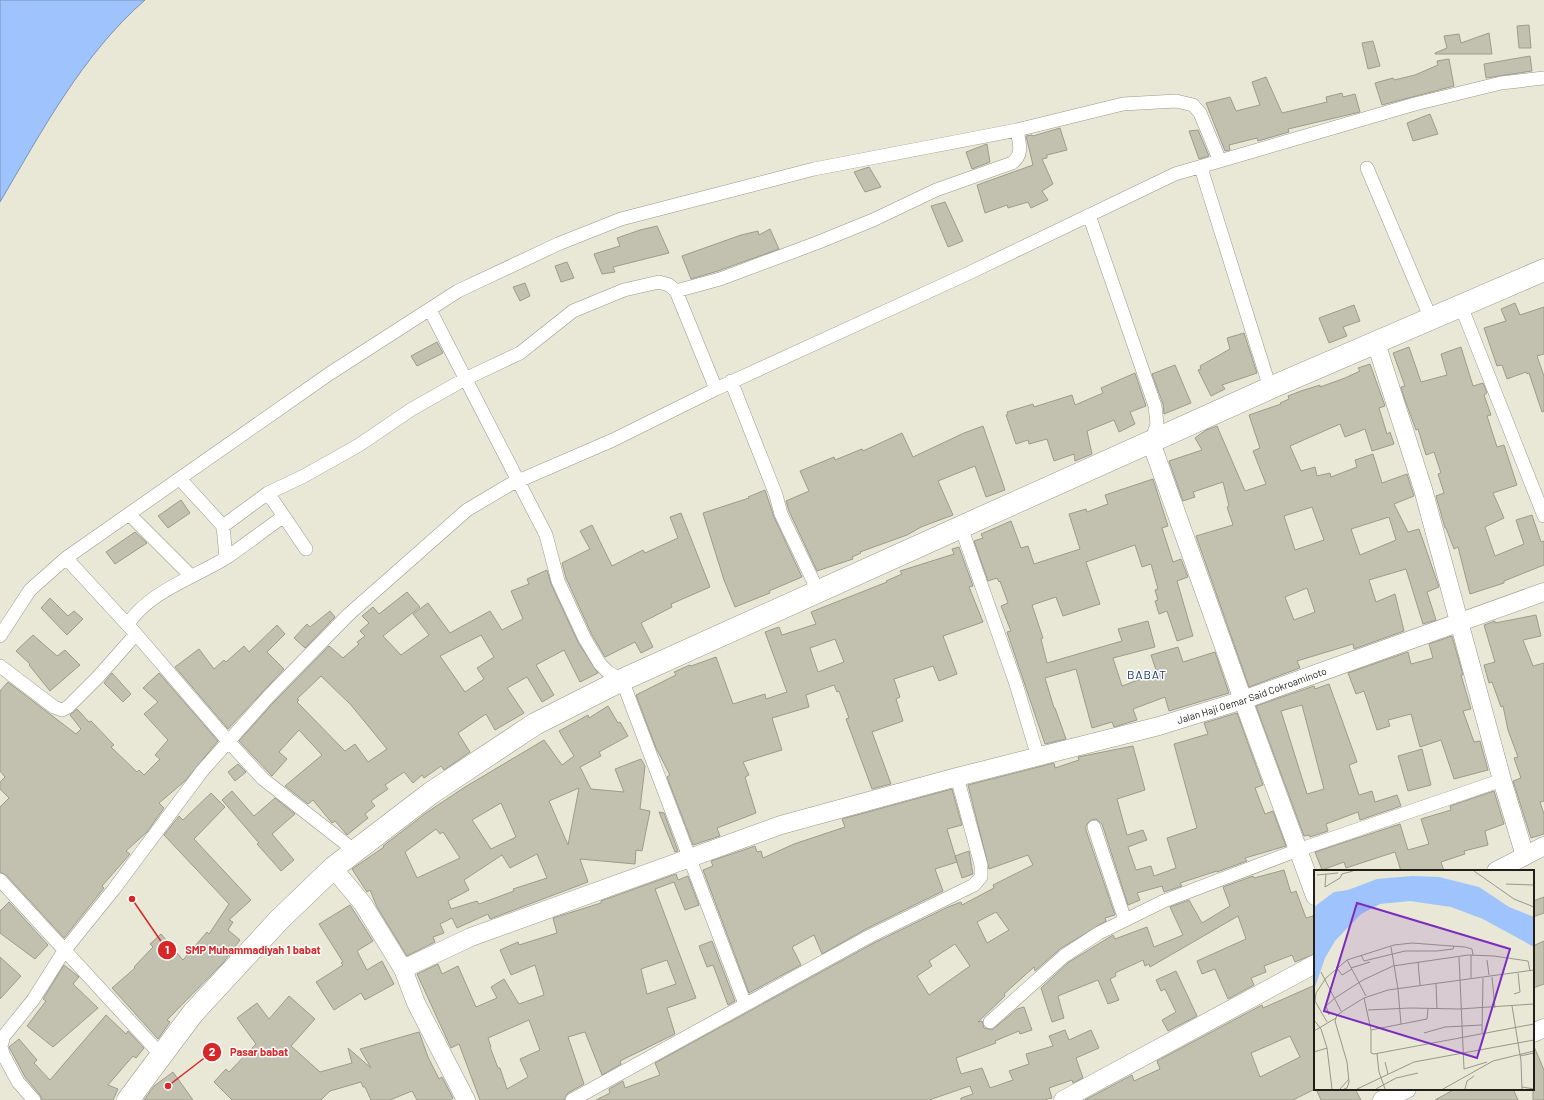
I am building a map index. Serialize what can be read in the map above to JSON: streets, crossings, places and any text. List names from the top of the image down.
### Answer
{
  "streets": {
    "street": ["Jalan Haji Oemar Said Cokroaminoto"]
  },
  "districts": ["BABAT"],
  "places": ["SMP Muhammadiyah 1 babat", "Pasar babat"]
}
